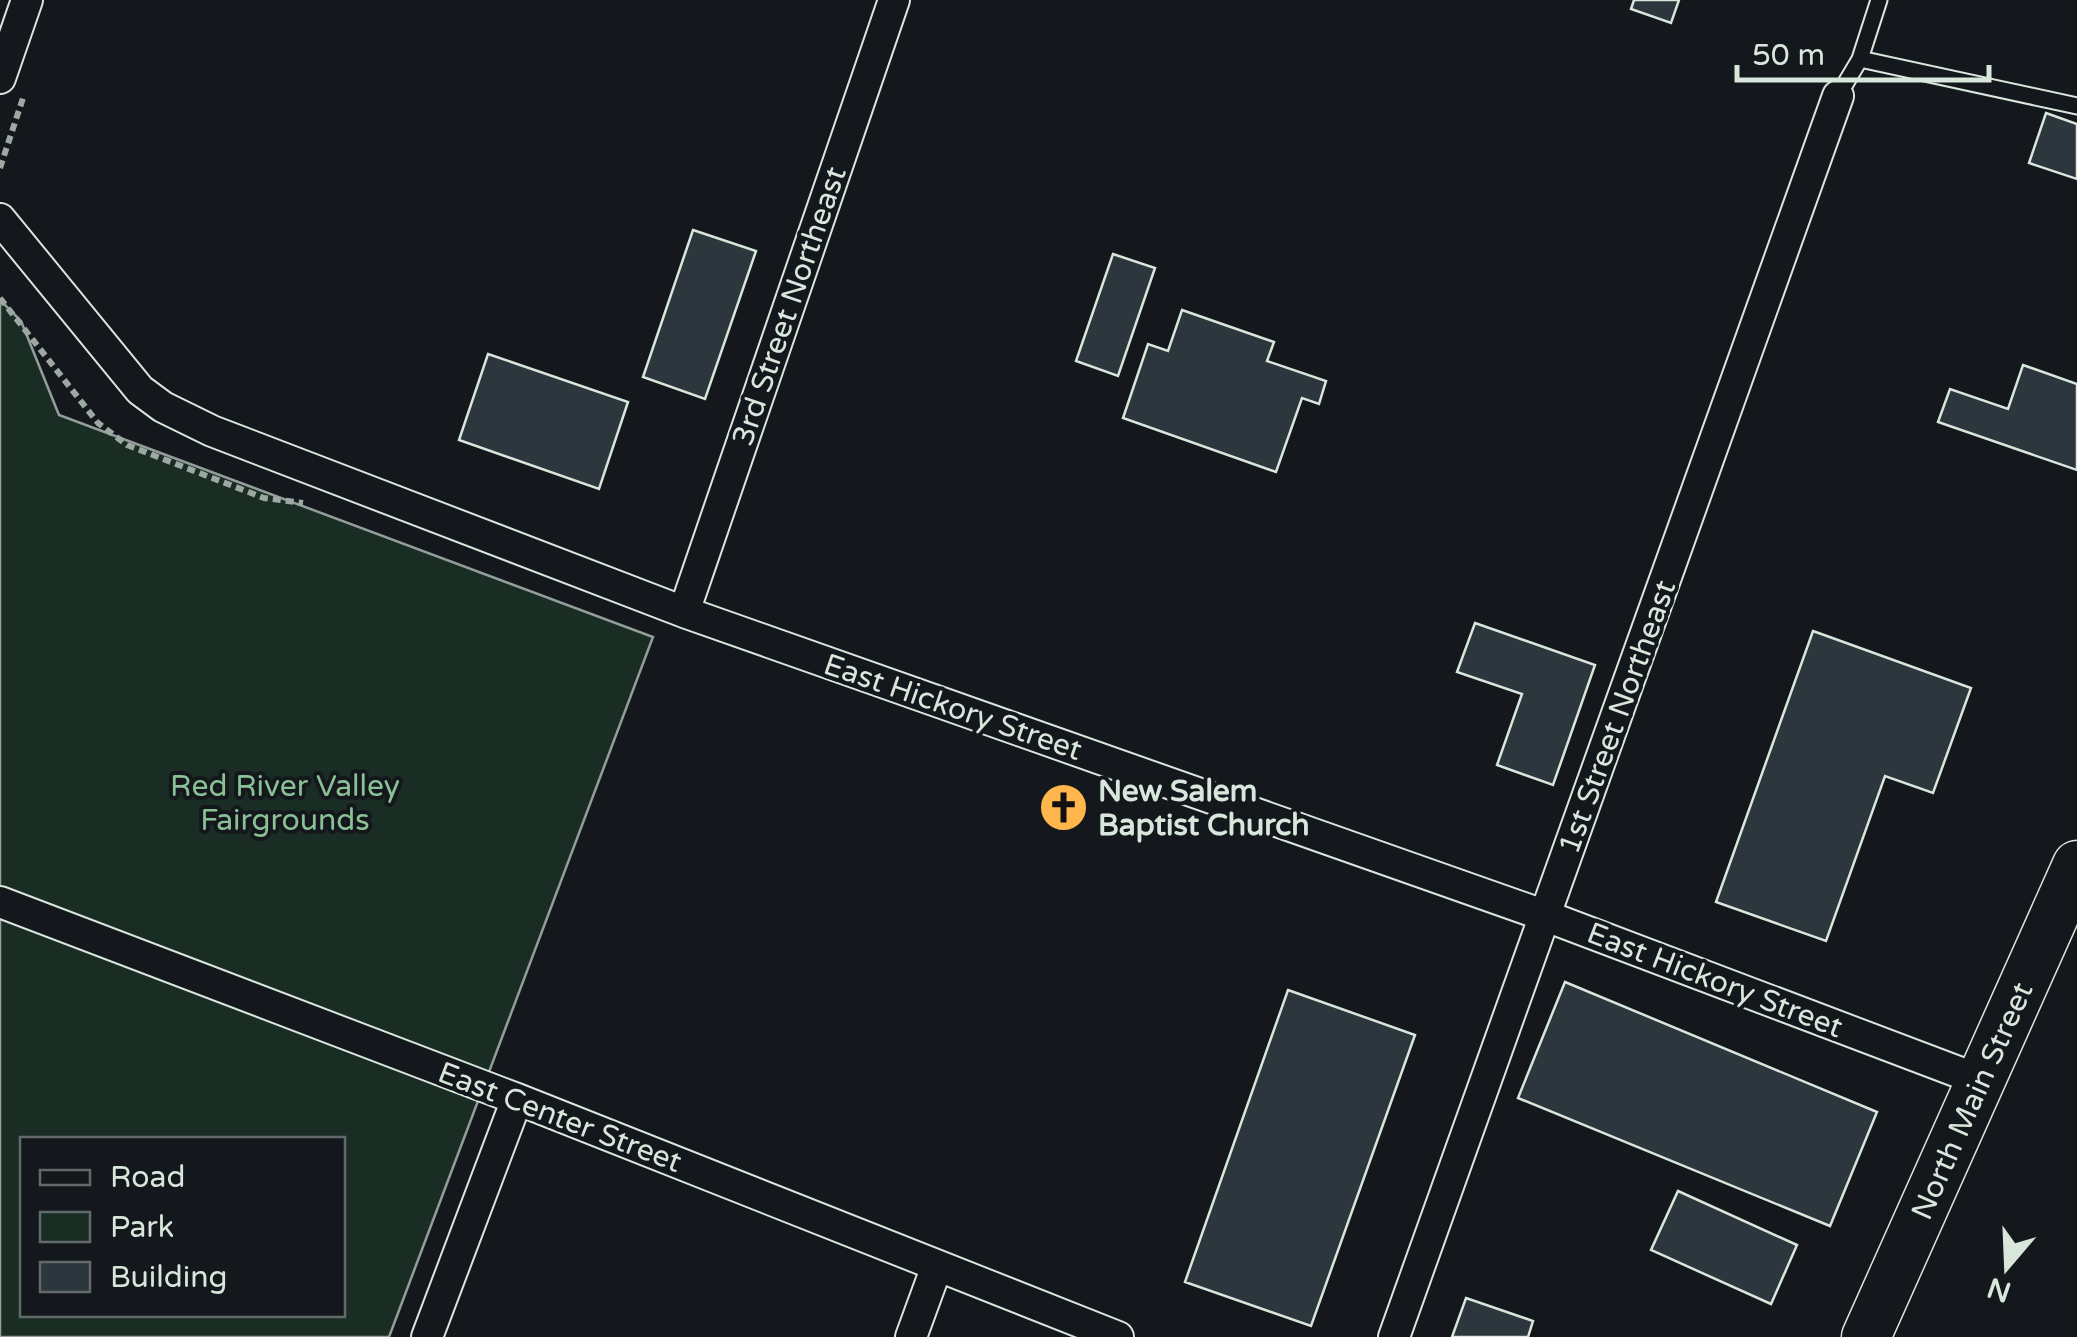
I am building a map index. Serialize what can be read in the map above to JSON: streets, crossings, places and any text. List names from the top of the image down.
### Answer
{
  "streets": {
    "main road": ["North Main Street"],
    "street": [
      "3rd Street Northeast",
      "East Hickory Street",
      "1st Street Northeast",
      "East Center Street"
    ]
  },
  "crossings": [
    ["3rd Street Northeast", "East Hickory Street"],
    ["East Hickory Street", "1st Street Northeast"],
    ["East Hickory Street", "North Main Street"]
  ],
  "parks": ["Red River Valley Fairgrounds"],
  "places": {
    "church": ["New Salem Baptist Church"]
  },
  "legend": ["Road", "Park", "Building"],
  "scale_bar": "50 m",
  "north": "bottom"
}
